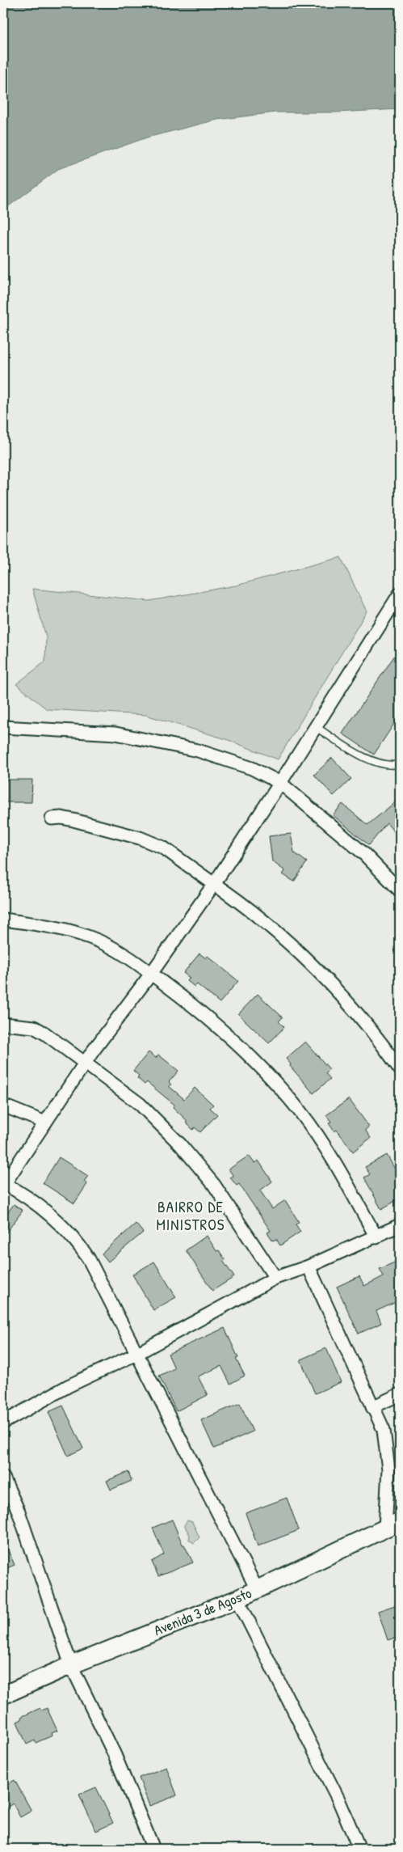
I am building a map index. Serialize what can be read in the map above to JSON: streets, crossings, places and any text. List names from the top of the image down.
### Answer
{
  "streets": {
    "street": ["Avenida 3 de Agosto"]
  },
  "districts": ["BAIRRO DE MINISTROS"]
}
